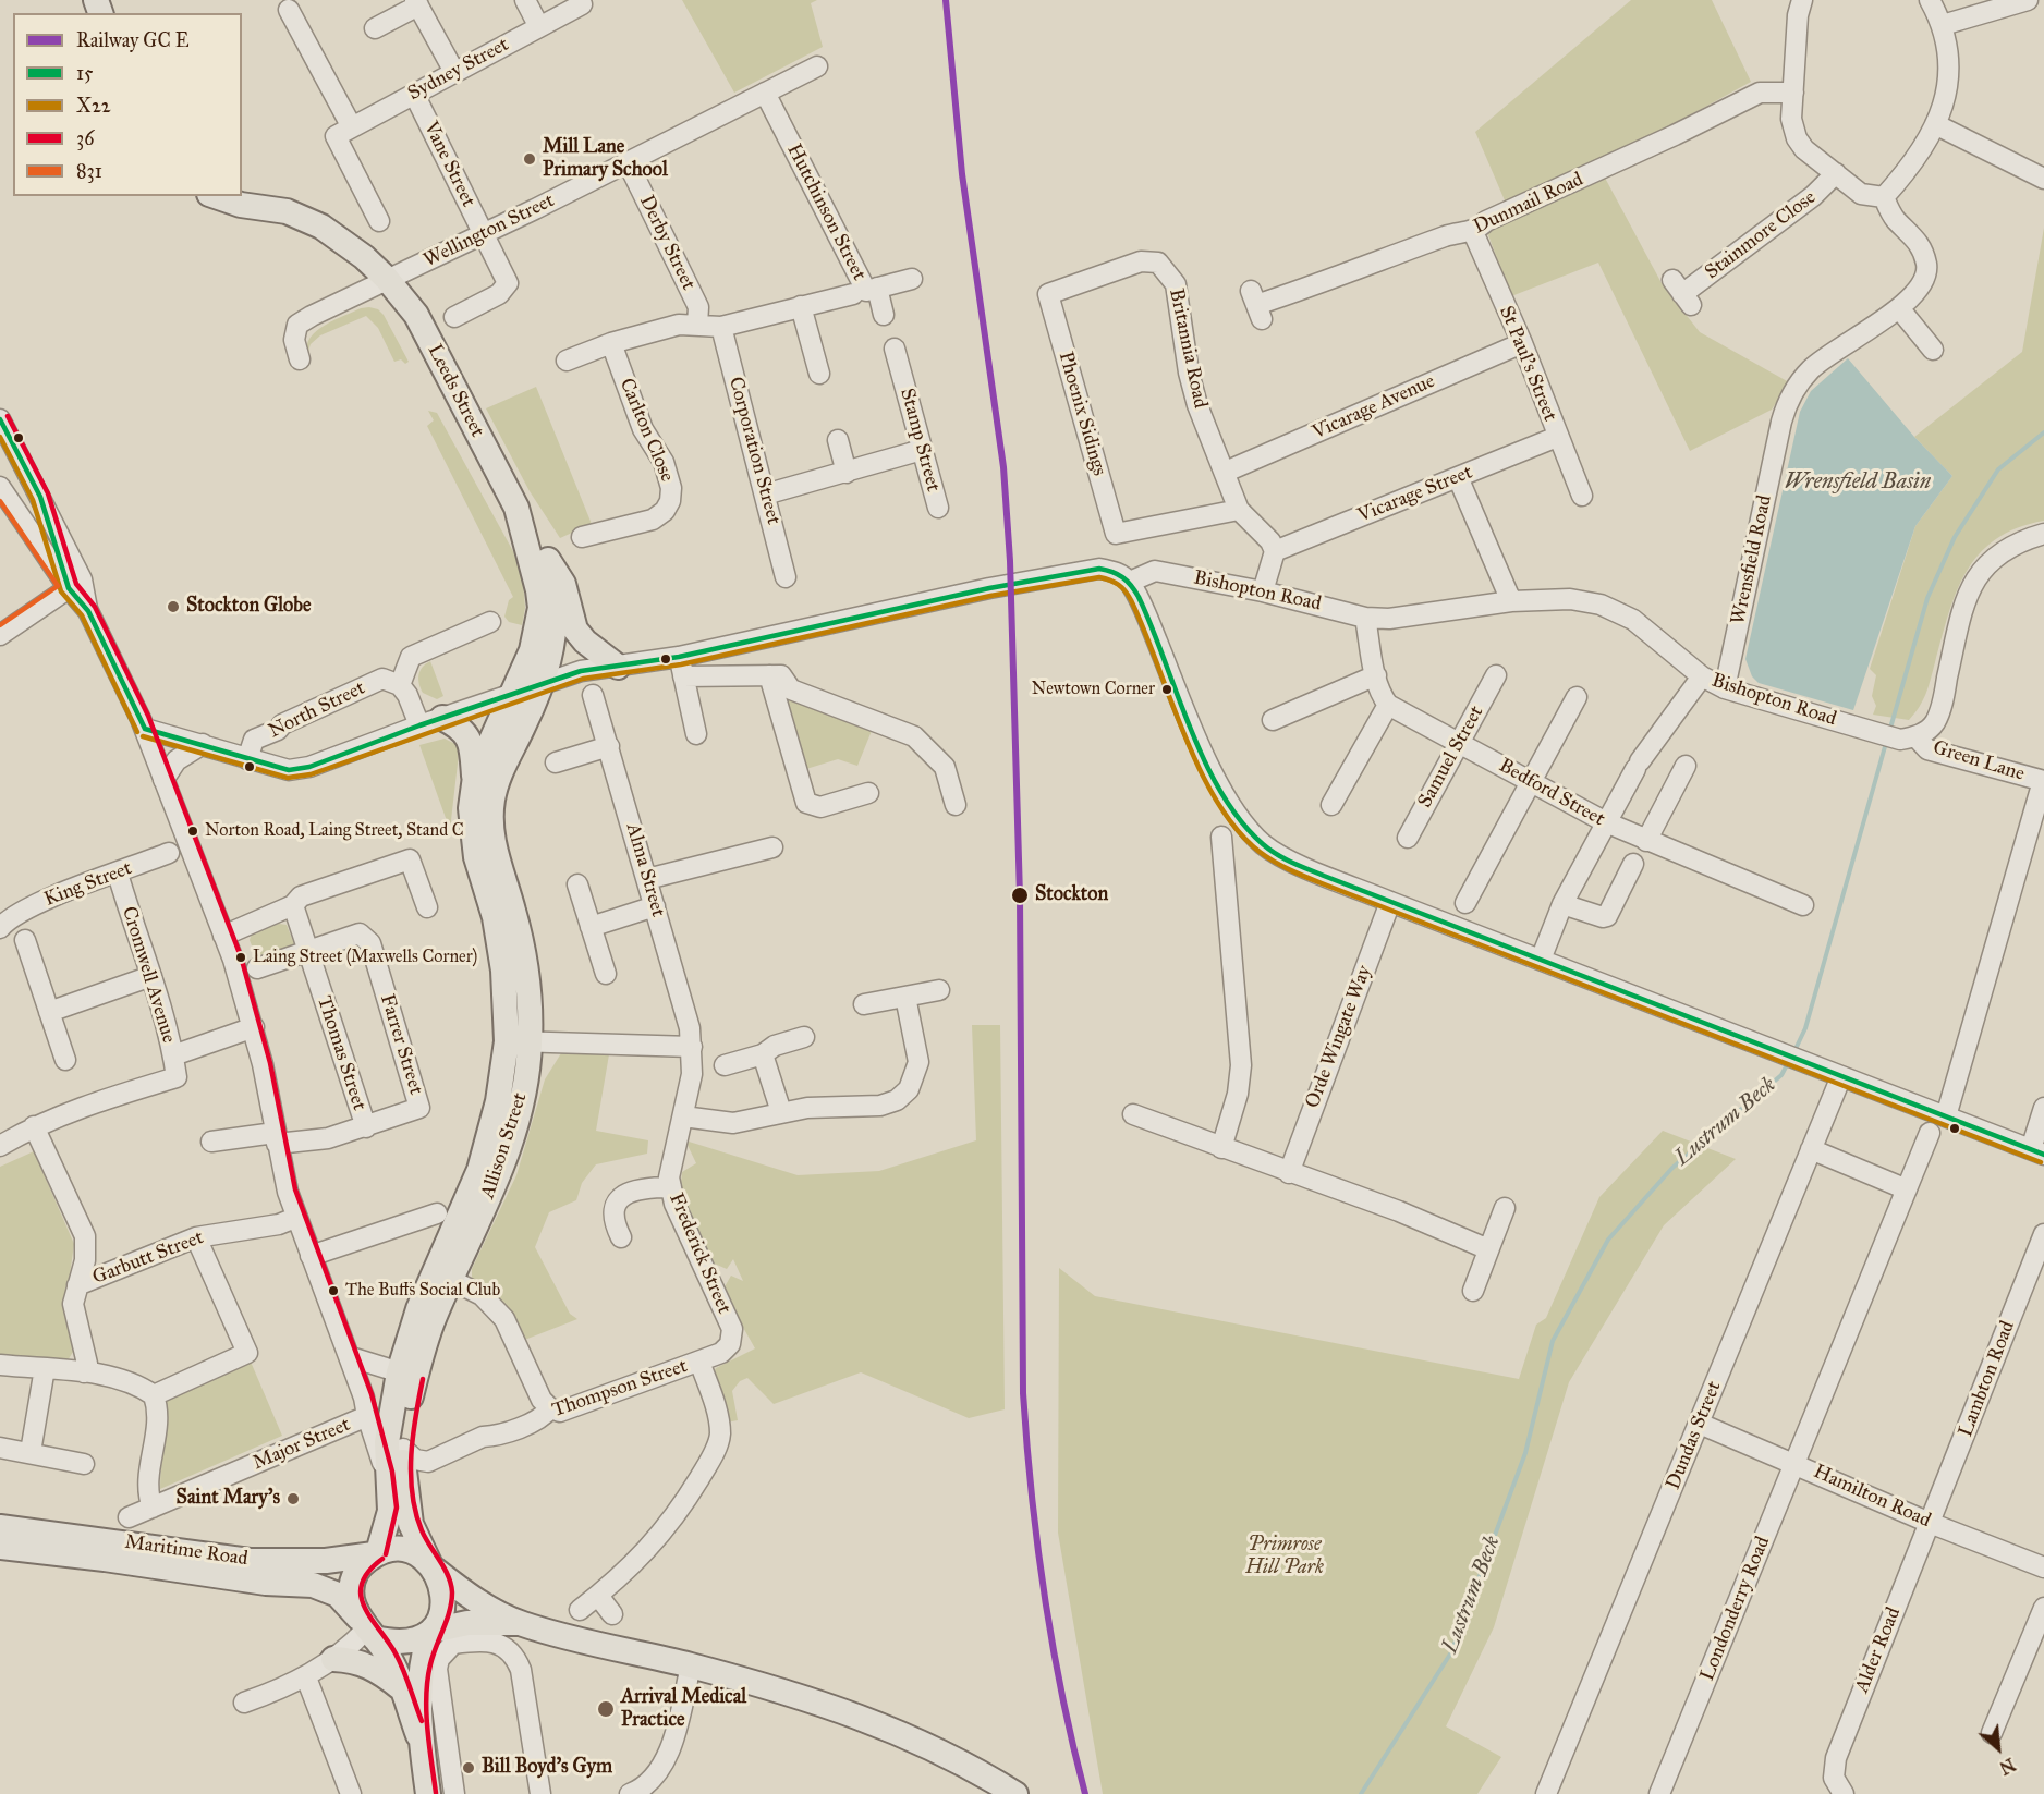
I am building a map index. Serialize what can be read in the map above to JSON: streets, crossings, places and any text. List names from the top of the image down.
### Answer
{
  "streets": {
    "main road": ["Leeds Street", "Allison Street", "Maritime Road"],
    "street": [
      "Sydney Street",
      "Vane Street",
      "Dunmail Road",
      "Hutchinson Street",
      "Wellington Street",
      "Stainmore Close",
      "Derby Street",
      "Britannia Road",
      "St Paul's Street",
      "Vicarage Avenue",
      "Phoenix Sidings",
      "Carlton Close",
      "Stamp Street",
      "Corporation Street",
      "Vicarage Street",
      "Wrensfield Road",
      "Bishopton Road",
      "North Street",
      "Samuel Street",
      "Green Lane",
      "Bedford Street",
      "Alma Street",
      "King Street",
      "Cromwell Avenue",
      "Orde Wingate Way",
      "Farrer Street",
      "Thomas Street",
      "Frederick Street",
      "Garbutt Street",
      "Lambton Road",
      "Thompson Street",
      "Dundas Street",
      "Major Street",
      "Hamilton Road",
      "Londonderry Road",
      "Alder Road"
    ]
  },
  "crossings": [
    ["Sydney Street", "Vane Street"],
    ["Vane Street", "Wellington Street"],
    ["Dunmail Road", "St Paul's Street"],
    ["Hutchinson Street", "Wellington Street"],
    ["Wellington Street", "Derby Street"],
    ["Wellington Street", "Leeds Street"],
    ["Britannia Road", "Vicarage Avenue"],
    ["Britannia Road", "Phoenix Sidings"],
    ["Britannia Road", "Vicarage Street"],
    ["St Paul's Street", "Vicarage Avenue"],
    ["St Paul's Street", "Vicarage Street"],
    ["Leeds Street", "Allison Street"],
    ["Wrensfield Road", "Bishopton Road"],
    ["Bishopton Road", "Green Lane"],
    ["Samuel Street", "Bedford Street"],
    ["Alma Street", "Frederick Street"],
    ["King Street", "Cromwell Avenue"],
    ["Farrer Street", "Thomas Street"],
    ["Allison Street", "Thompson Street"],
    ["Allison Street", "Maritime Road"],
    ["Frederick Street", "Thompson Street"],
    ["Lambton Road", "Hamilton Road"],
    ["Lambton Road", "Alder Road"],
    ["Dundas Street", "Hamilton Road"],
    ["Hamilton Road", "Londonderry Road"],
    ["Hamilton Road", "Alder Road"]
  ],
  "water": ["Wrensfield Basin", "Lustrum Beck"],
  "parks": ["Primrose Hill Park"],
  "places": [
    "Mill Lane Primary School",
    "Stockton Globe",
    "Newtown Corner",
    "Norton Road, Laing Street, Stand C",
    "Stockton",
    "Laing Street (Maxwells Corner)",
    "The Buffs Social Club",
    "Saint Mary's",
    "Arrival Medical Practice",
    "Bill Boyd’s Gym"
  ],
  "lines": [
    "transit line 36",
    "transit line 15",
    "transit line X22",
    "transit line 831"
  ],
  "legend": [
    "Railway GC E",
    "15",
    "X22",
    "36",
    "831"
  ],
  "north": "bottom right"
}
